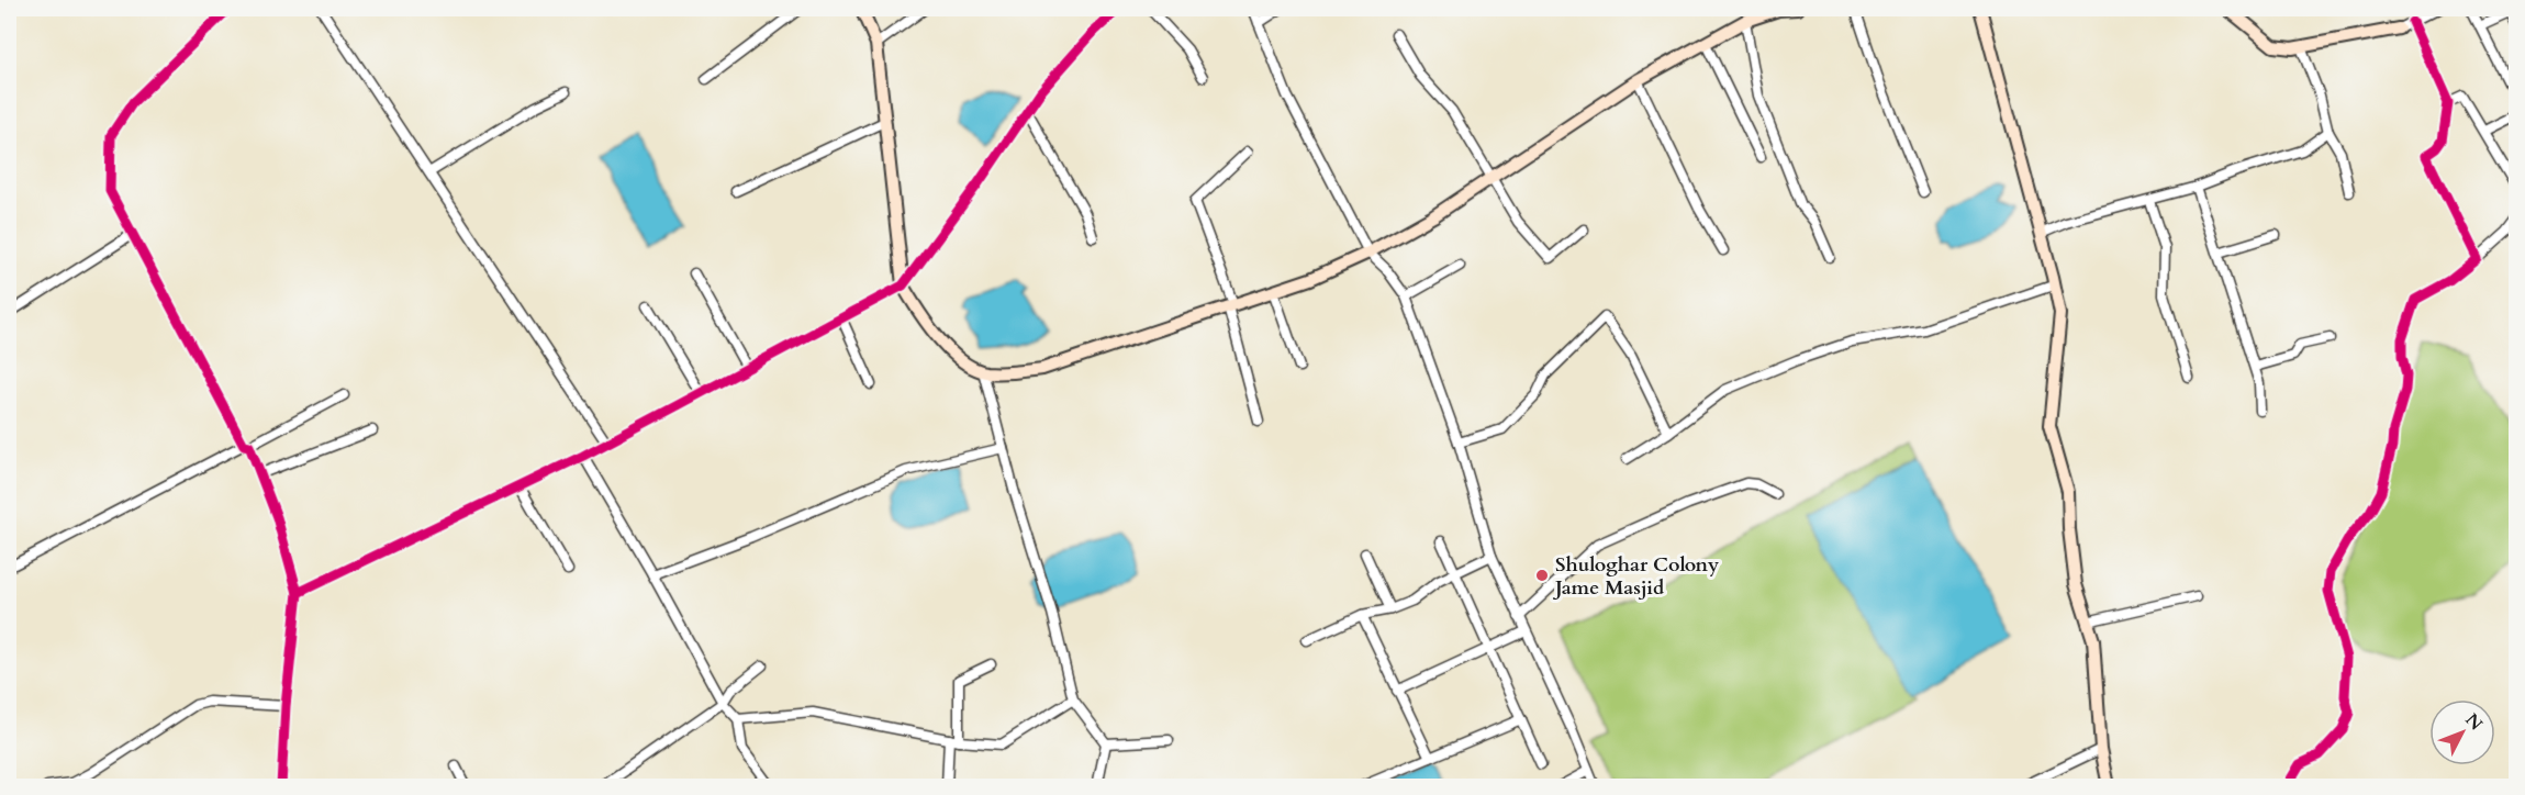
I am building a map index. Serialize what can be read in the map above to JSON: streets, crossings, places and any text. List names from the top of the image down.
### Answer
{
  "places": ["Shuloghar Colony Jame Masjid"],
  "north": "top right"
}
